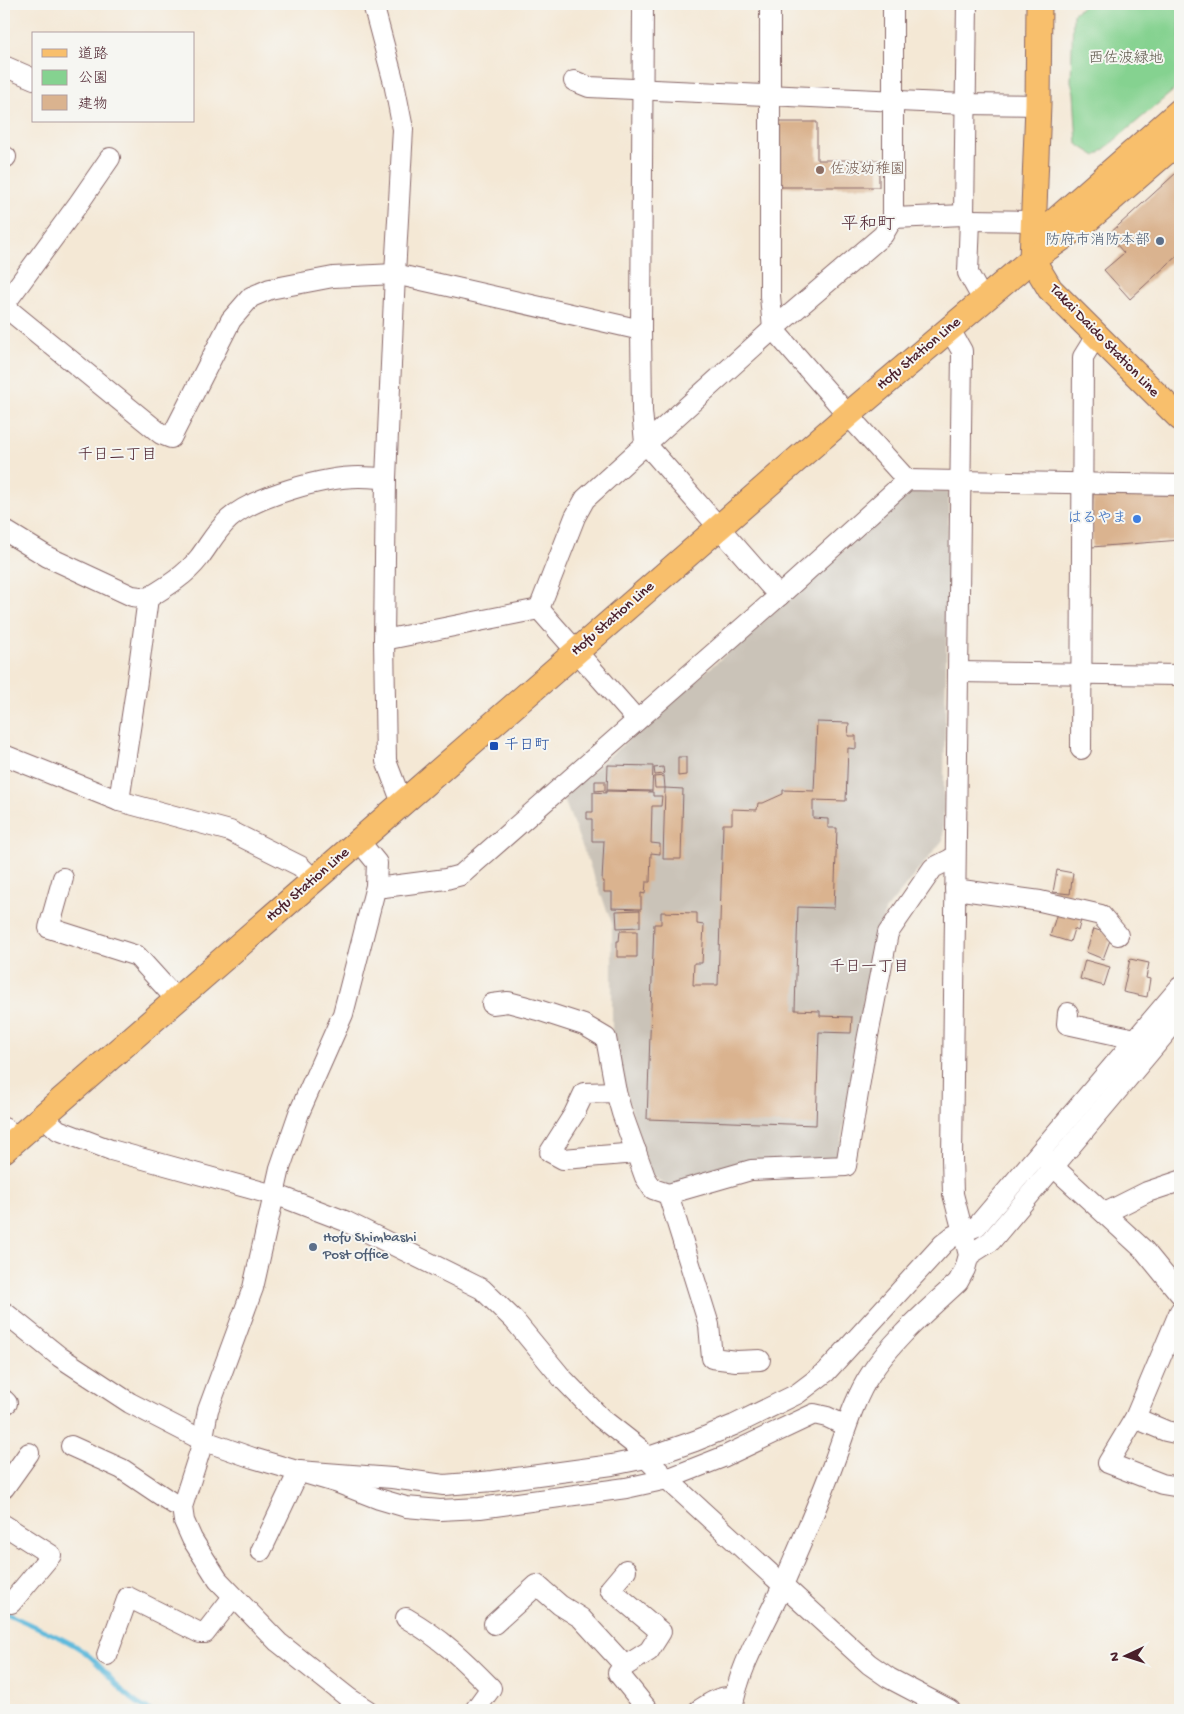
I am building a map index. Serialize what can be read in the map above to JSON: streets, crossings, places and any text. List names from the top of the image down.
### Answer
{
  "streets": {
    "main road": ["Takai Daido Station Line", "Hofu Station Line"]
  },
  "crossings": [
    ["Takai Daido Station Line", "Hofu Station Line"]
  ],
  "districts": ["平和町", "千日二丁目", "千日一丁目"],
  "parks": ["西佐波緑地"],
  "places": {
    "other": [
      "佐波幼稚園",
      "防府市消防本部",
      "はるやま",
      "Hofu Shimbashi Post Office"
    ],
    "transit": ["千日町"]
  },
  "legend": ["道路", "公園", "建物"],
  "north": "left"
}
